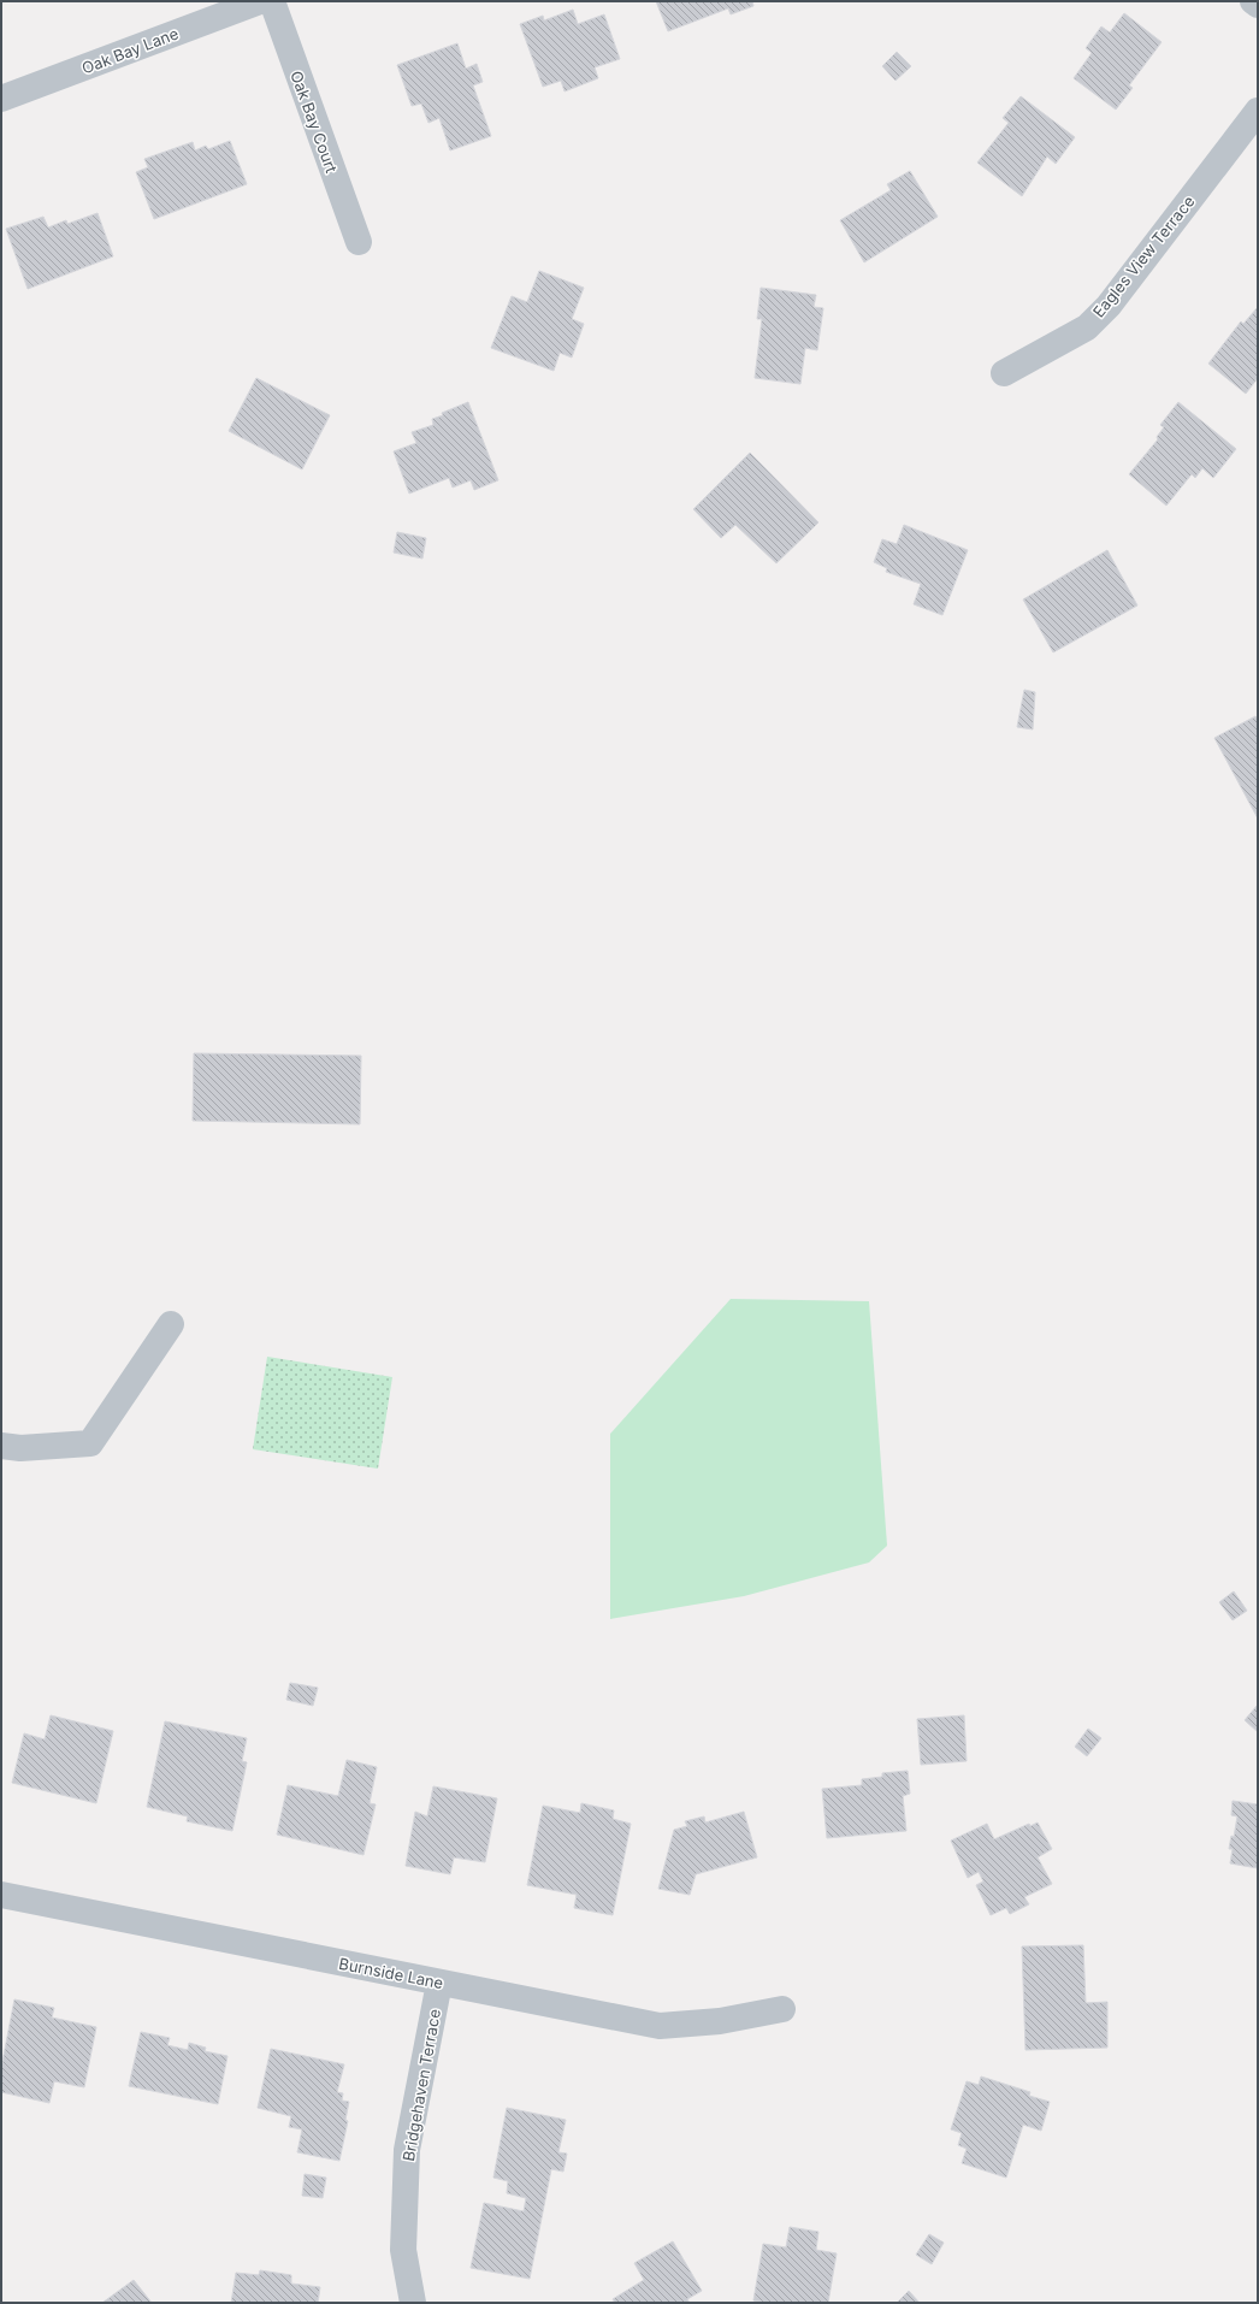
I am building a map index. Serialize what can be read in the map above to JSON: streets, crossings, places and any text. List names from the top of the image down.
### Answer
{
  "streets": {
    "street": [
      "Oak Bay Lane",
      "Oak Bay Court",
      "Eagles View Terrace",
      "Burnside Lane",
      "Bridgehaven Terrace"
    ]
  },
  "crossings": [
    ["Burnside Lane", "Bridgehaven Terrace"]
  ]
}
